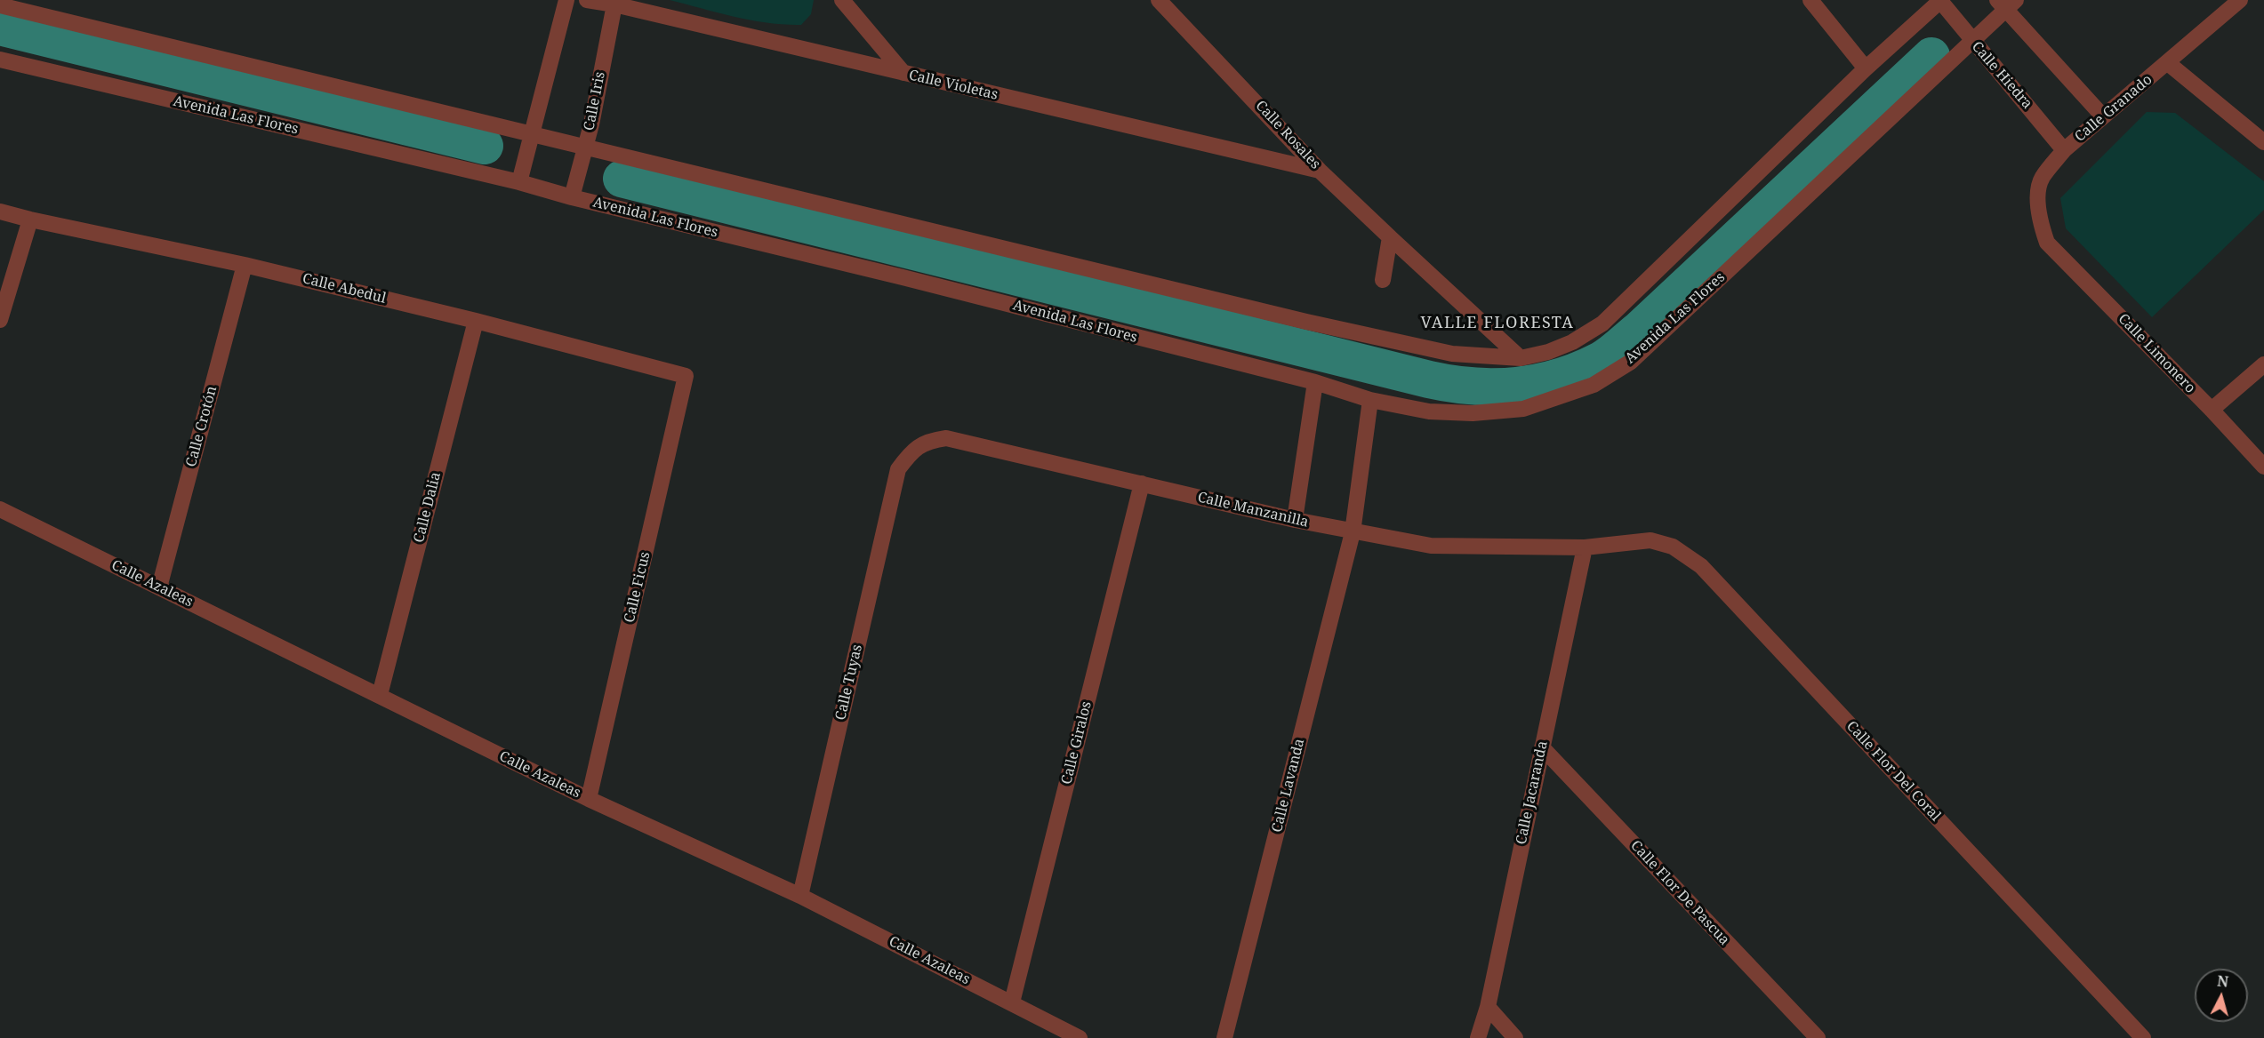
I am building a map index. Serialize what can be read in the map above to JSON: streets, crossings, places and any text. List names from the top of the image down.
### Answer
{
  "streets": {
    "street": [
      "Calle Hiedra",
      "Calle Violetas",
      "Calle Iris",
      "Calle Granado",
      "Avenida Las Flores",
      "Calle Rosales",
      "Calle Abedul",
      "Calle Limonero",
      "Calle Crotón",
      "Calle Dalia",
      "Calle Manzanilla",
      "Calle Azaleas",
      "Calle Ficus",
      "Calle Tuyas",
      "Calle Giralos",
      "Calle Flor Del Coral",
      "Calle Lavanda",
      "Calle Jacaranda",
      "Calle Flor De Pascua"
    ]
  },
  "crossings": [
    ["Calle Hiedra", "Calle Granado"],
    ["Calle Hiedra", "Avenida Las Flores"],
    ["Calle Violetas", "Calle Iris"],
    ["Calle Violetas", "Calle Rosales"],
    ["Calle Iris", "Avenida Las Flores"],
    ["Calle Granado", "Calle Limonero"],
    ["Avenida Las Flores", "Calle Lavanda"],
    ["Calle Abedul", "Calle Crotón"],
    ["Calle Abedul", "Calle Dalia"],
    ["Calle Abedul", "Calle Ficus"],
    ["Calle Crotón", "Calle Azaleas"],
    ["Calle Dalia", "Calle Azaleas"],
    ["Calle Manzanilla", "Calle Tuyas"],
    ["Calle Manzanilla", "Calle Giralos"],
    ["Calle Manzanilla", "Calle Flor Del Coral"],
    ["Calle Manzanilla", "Calle Lavanda"],
    ["Calle Manzanilla", "Calle Jacaranda"],
    ["Calle Azaleas", "Calle Ficus"],
    ["Calle Azaleas", "Calle Tuyas"],
    ["Calle Azaleas", "Calle Giralos"],
    ["Calle Jacaranda", "Calle Flor De Pascua"]
  ],
  "districts": ["VALLE FLORESTA"],
  "north": "top"
}
